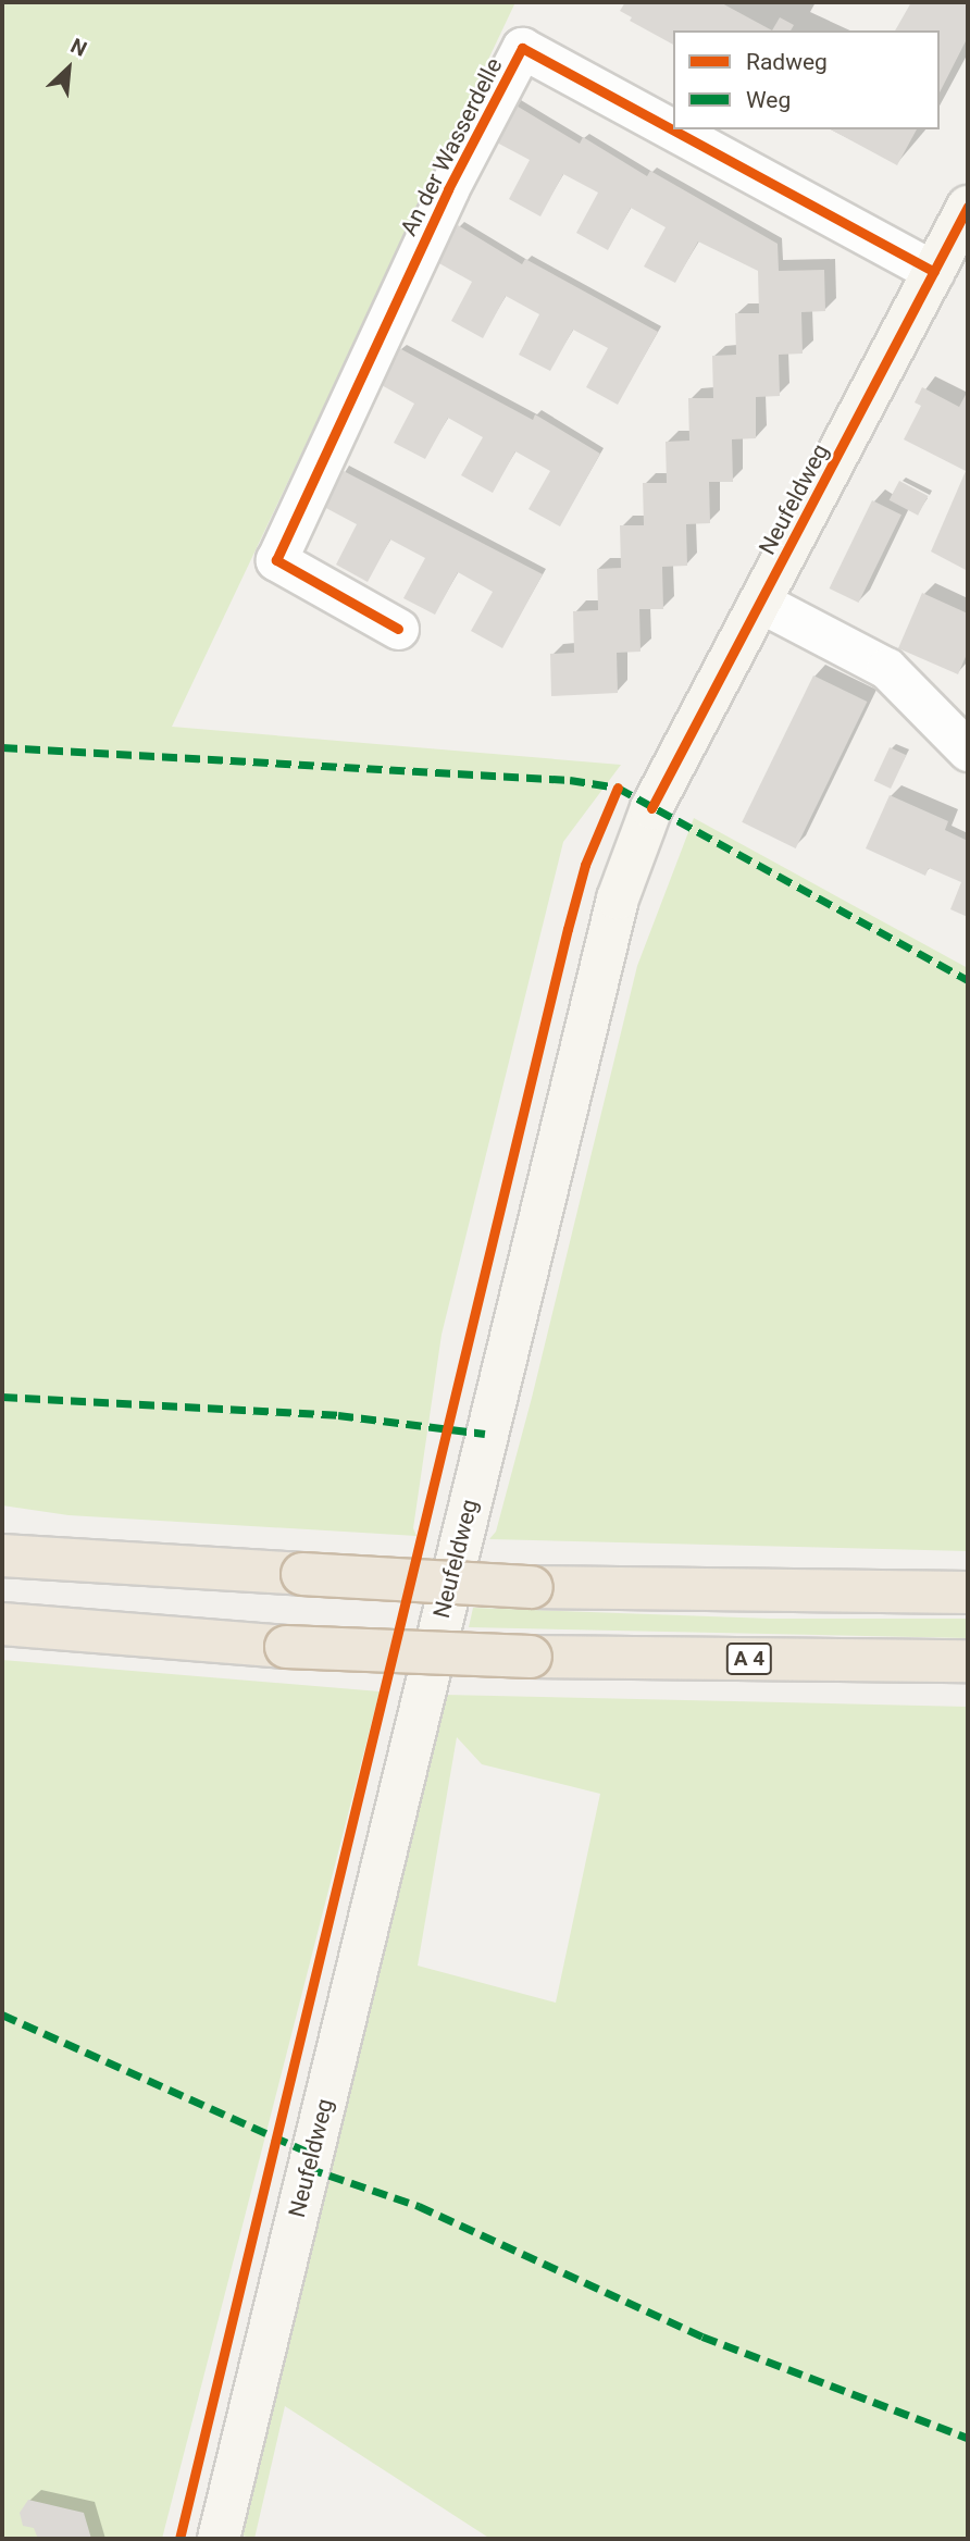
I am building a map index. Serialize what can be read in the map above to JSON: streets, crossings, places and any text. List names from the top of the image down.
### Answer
{
  "streets": {
    "highway": ["A 4"],
    "main road": ["Neufeldweg"],
    "street": ["An der Wasserdelle"]
  },
  "crossings": [
    ["An der Wasserdelle", "Neufeldweg"]
  ],
  "legend": ["Radweg", "Weg"],
  "north": "top right"
}
